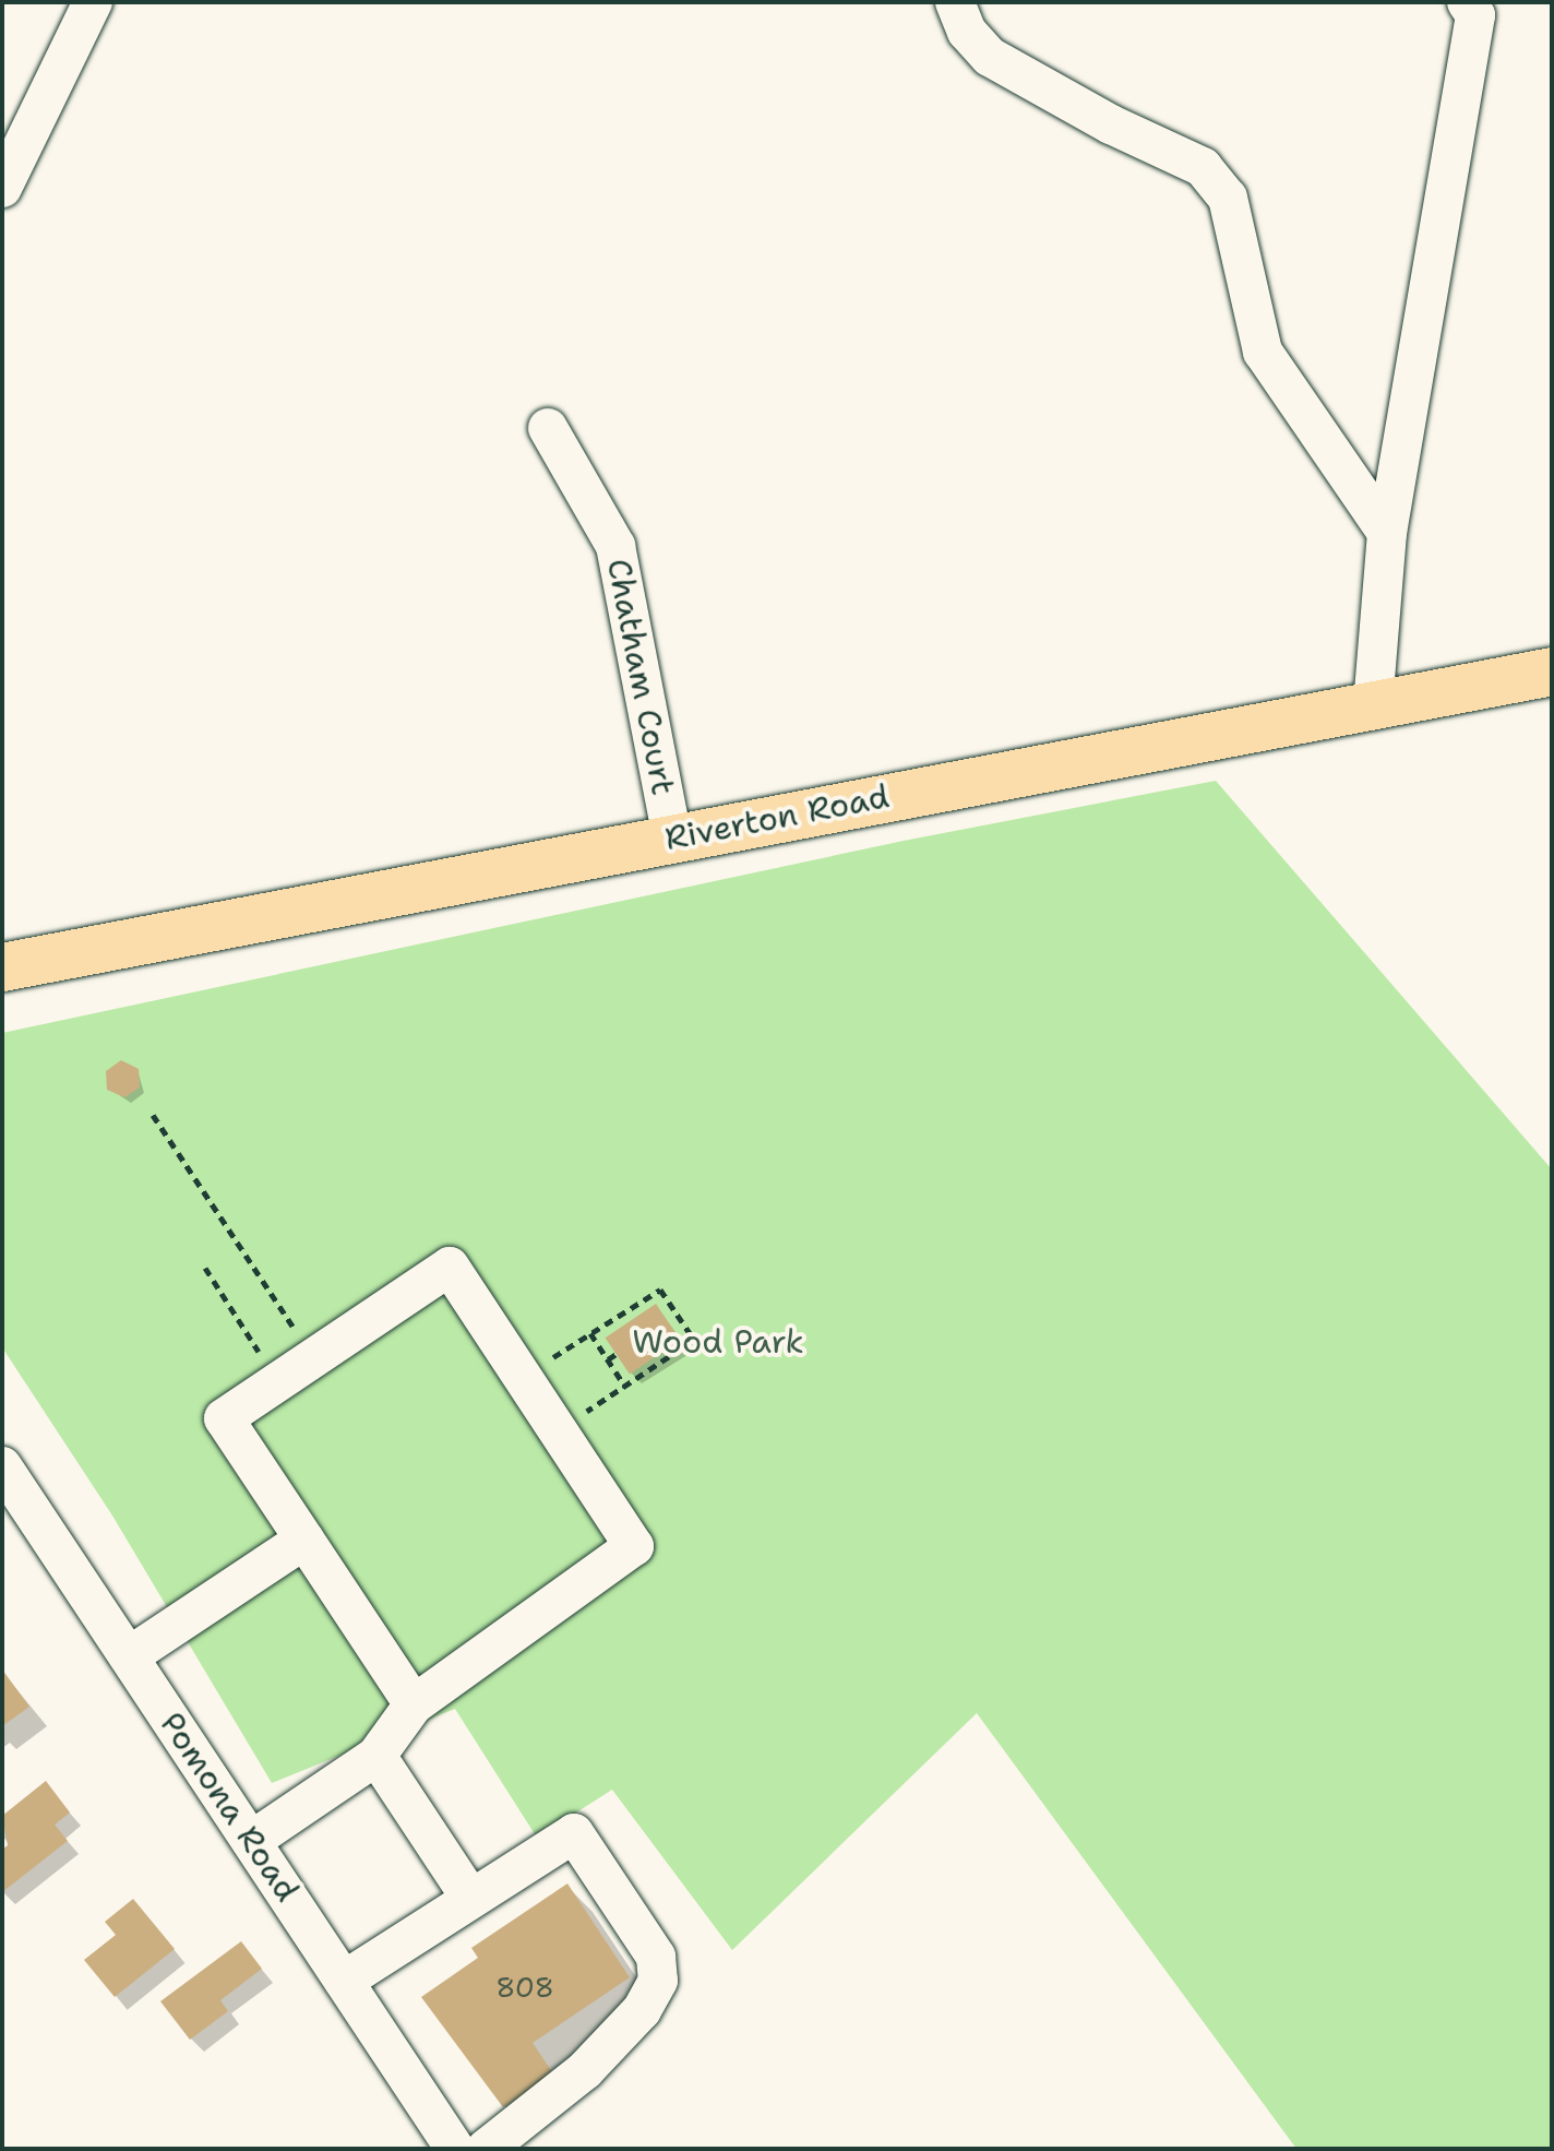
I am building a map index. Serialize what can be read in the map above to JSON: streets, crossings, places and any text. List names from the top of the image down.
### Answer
{
  "streets": {
    "main road": ["Riverton Road"],
    "street": ["Chatham Court", "Pomona Road"]
  },
  "crossings": [
    ["Chatham Court", "Riverton Road"]
  ],
  "parks": ["Wood Park"],
  "house_numbers": ["808"]
}
